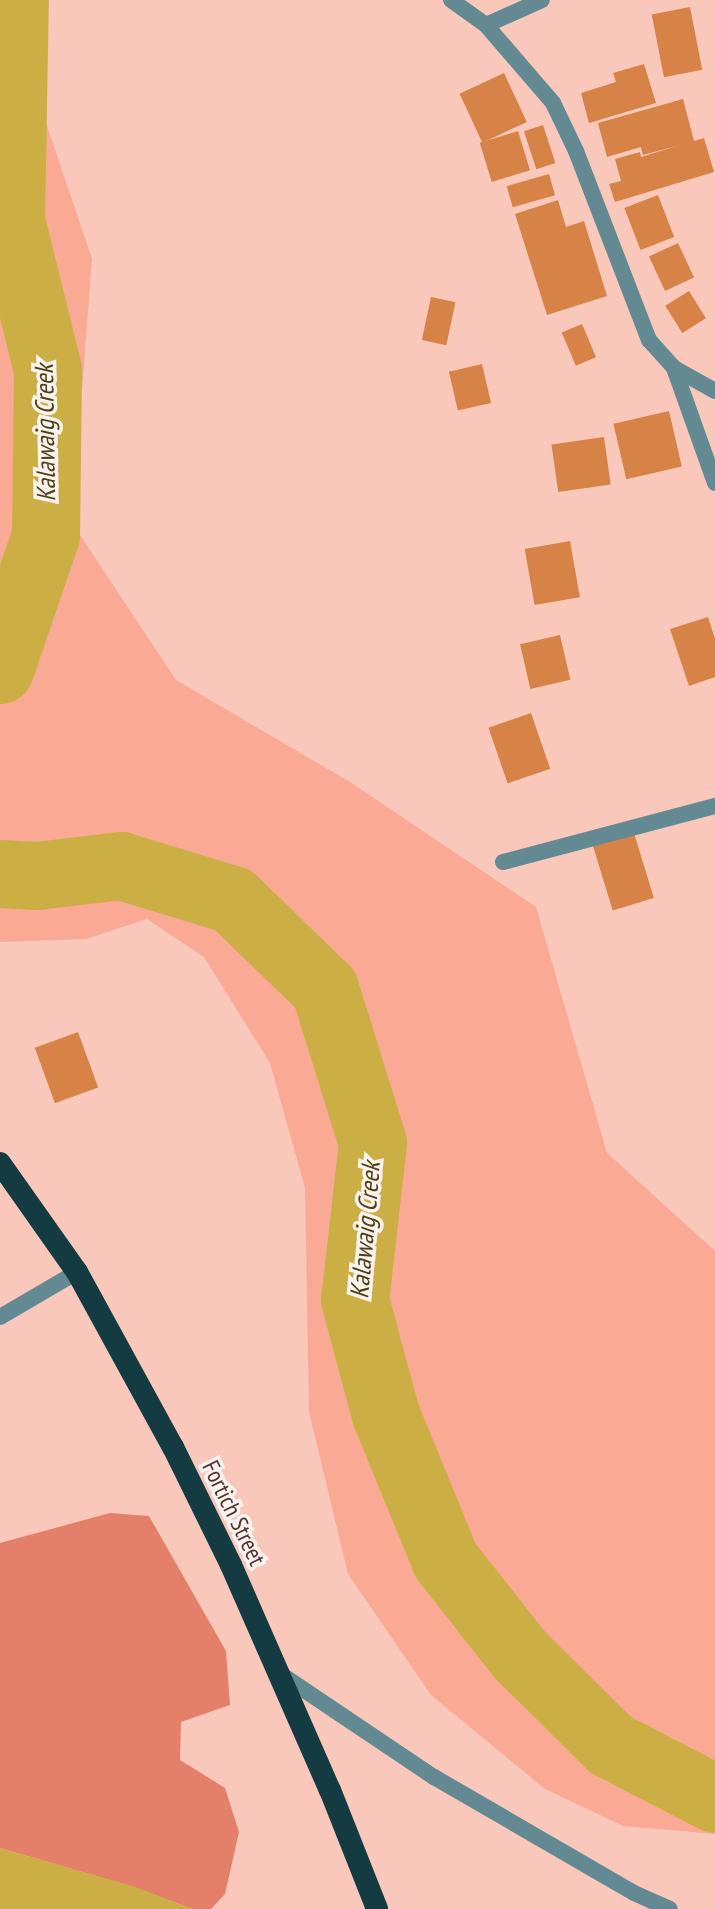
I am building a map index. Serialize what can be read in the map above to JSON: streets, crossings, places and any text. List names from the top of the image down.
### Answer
{
  "streets": {
    "highway": ["Fortich Street"]
  },
  "water": ["Kalawaig Creek"]
}
